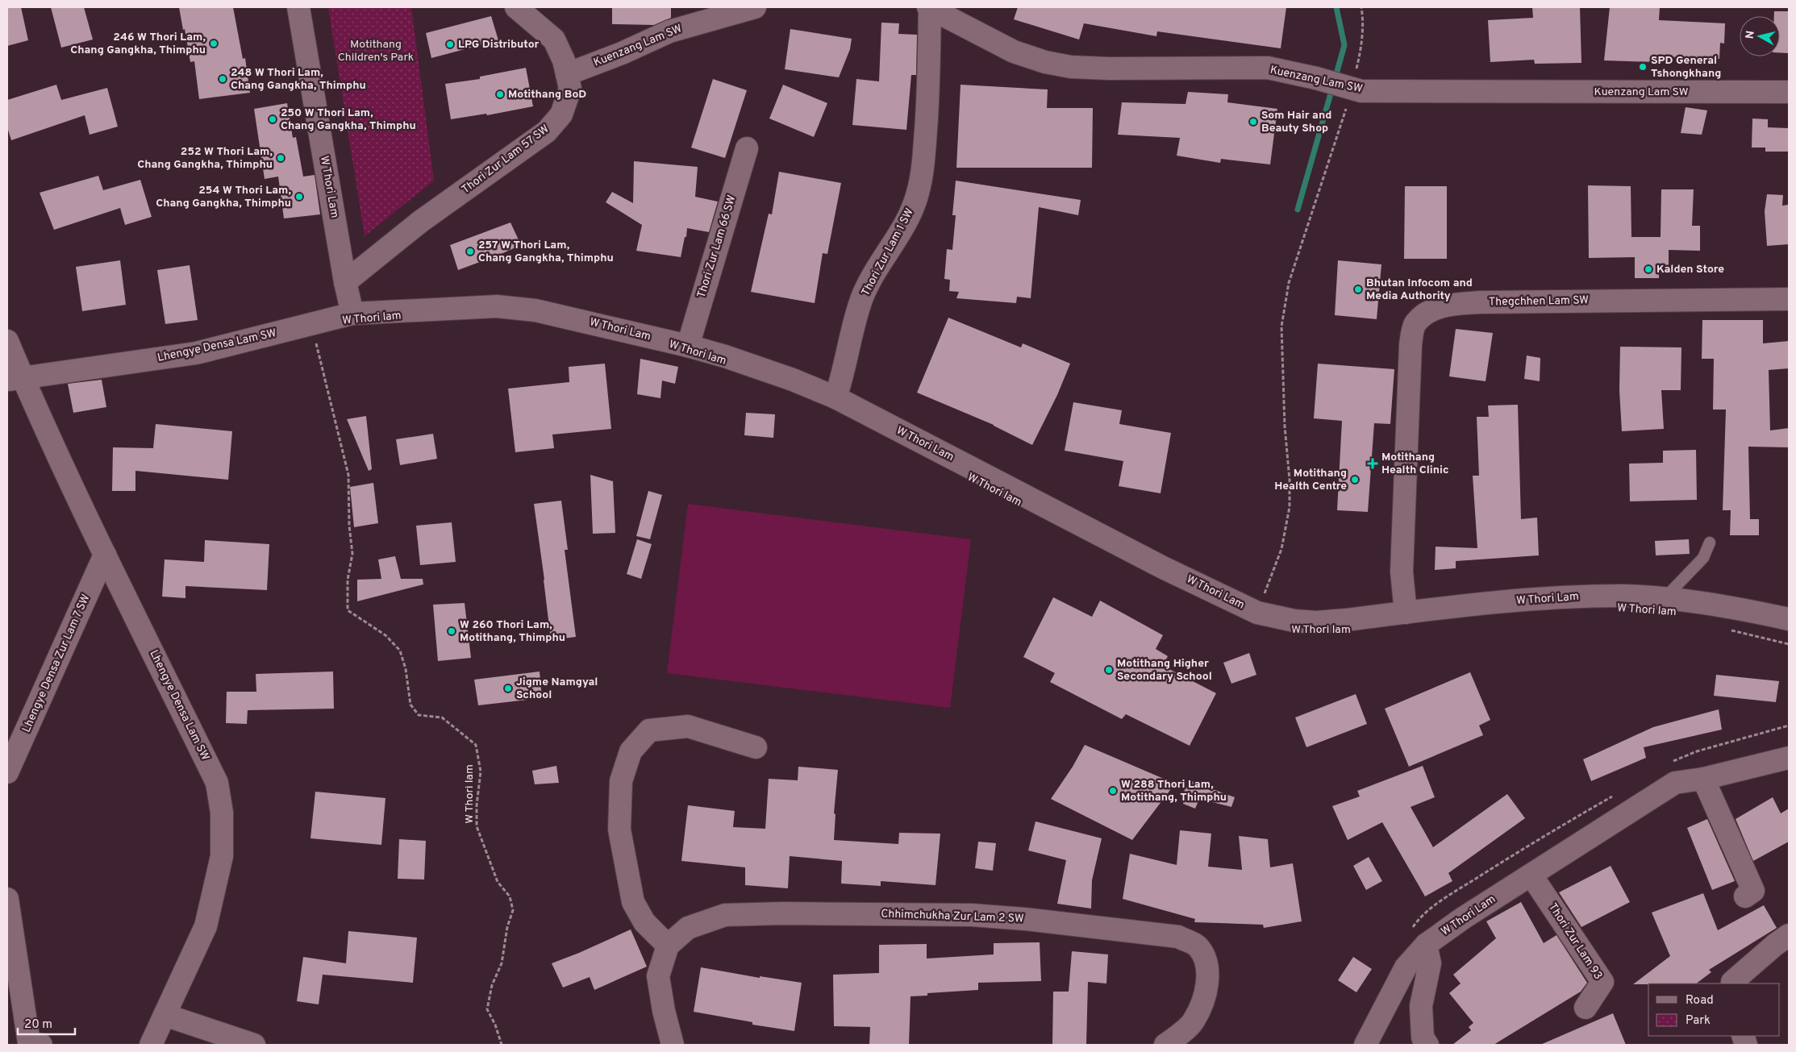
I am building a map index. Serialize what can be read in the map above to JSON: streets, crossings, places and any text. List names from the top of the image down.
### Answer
{
  "streets": {
    "street": [
      "Kuenzang Lam SW",
      "Thori Zur Lam 57 SW",
      "W Thori Lam",
      "Thori Zur Lam 66 SW",
      "Thori Zur Lam 1 SW",
      "Thegchhen Lam SW",
      "Lhengye Densa Lam SW",
      "Lhengye Densa Zur Lam 7 SW",
      "Chhimchukha Zur Lam 2 SW",
      "Thori Zur Lam 93"
    ],
    "path": ["W Thori lam"]
  },
  "crossings": [
    ["Kuenzang Lam SW", "Thori Zur Lam 57 SW"],
    ["Kuenzang Lam SW", "Thori Zur Lam 1 SW"],
    ["Thori Zur Lam 57 SW", "W Thori Lam"],
    ["W Thori Lam", "Thori Zur Lam 66 SW"],
    ["W Thori Lam", "Thori Zur Lam 1 SW"],
    ["W Thori Lam", "Thegchhen Lam SW"],
    ["W Thori Lam", "Lhengye Densa Lam SW"],
    ["W Thori Lam", "Thori Zur Lam 93"],
    ["Lhengye Densa Lam SW", "Lhengye Densa Zur Lam 7 SW"]
  ],
  "parks": ["Motithang Children's Park"],
  "places": {
    "other": [
      "246 W Thori Lam, Chang Gangkha, Thimphu",
      "LPG Distributor",
      "SPD General Tshongkhang",
      "248 W Thori Lam, Chang Gangkha, Thimphu",
      "Motithang BoD",
      "250 W Thori Lam, Chang Gangkha, Thimphu",
      "Som Hair and Beauty Shop",
      "252 W Thori Lam, Chang Gangkha, Thimphu",
      "254 W Thori Lam, Chang Gangkha, Thimphu",
      "257 W Thori Lam, Chang Gangkha, Thimphu",
      "Kalden Store",
      "Bhutan Infocom and Media Authority",
      "Motithang Health Centre",
      "W 260 Thori Lam, Motithang, Thimphu",
      "Motithang Higher Secondary School",
      "Jigme Namgyal School",
      "W 288 Thori Lam, Motithang, Thimphu"
    ],
    "health": ["Motithang Health Clinic"]
  },
  "legend": ["Road", "Park"],
  "scale_bar": "20 m",
  "north": "left"
}
